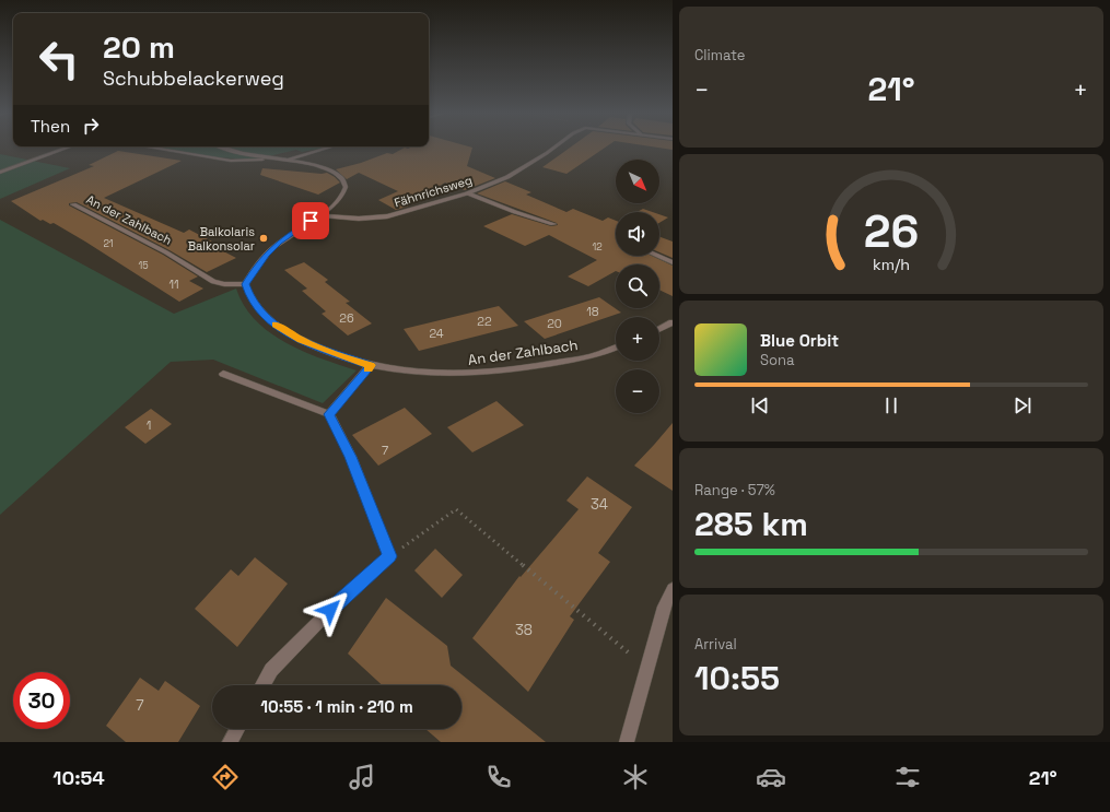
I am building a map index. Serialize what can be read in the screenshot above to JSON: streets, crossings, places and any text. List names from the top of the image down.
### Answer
{
  "streets": {
    "street": ["Fähnrichsweg", "An der Zahlbach"]
  },
  "places": ["Balkolaris Balkonsolar"],
  "house_numbers": [
    "21",
    "12",
    "15",
    "11",
    "18",
    "26",
    "22",
    "20",
    "24",
    "1",
    "7",
    "34",
    "38",
    "7"
  ],
  "north": "bottom right",
  "page": {
    "tile": [
      "Climate",
      ["Range · 57%", "285 km"],
      ["Arrival", "10:55"]
    ],
    "turn": ["20 m", "Schubbelackerweg"],
    "heat": ["−", "21°", "+"],
    "then": "Then",
    "map_buttons": ["+", "−"],
    "song": ["Blue Orbit", "Sona"],
    "limit": "30",
    "trip": "10:55 · 1 min · 210 m",
    "tabs": ["10:54", "21°"],
    "gauge": ["26", "km/h"]
  }
}
